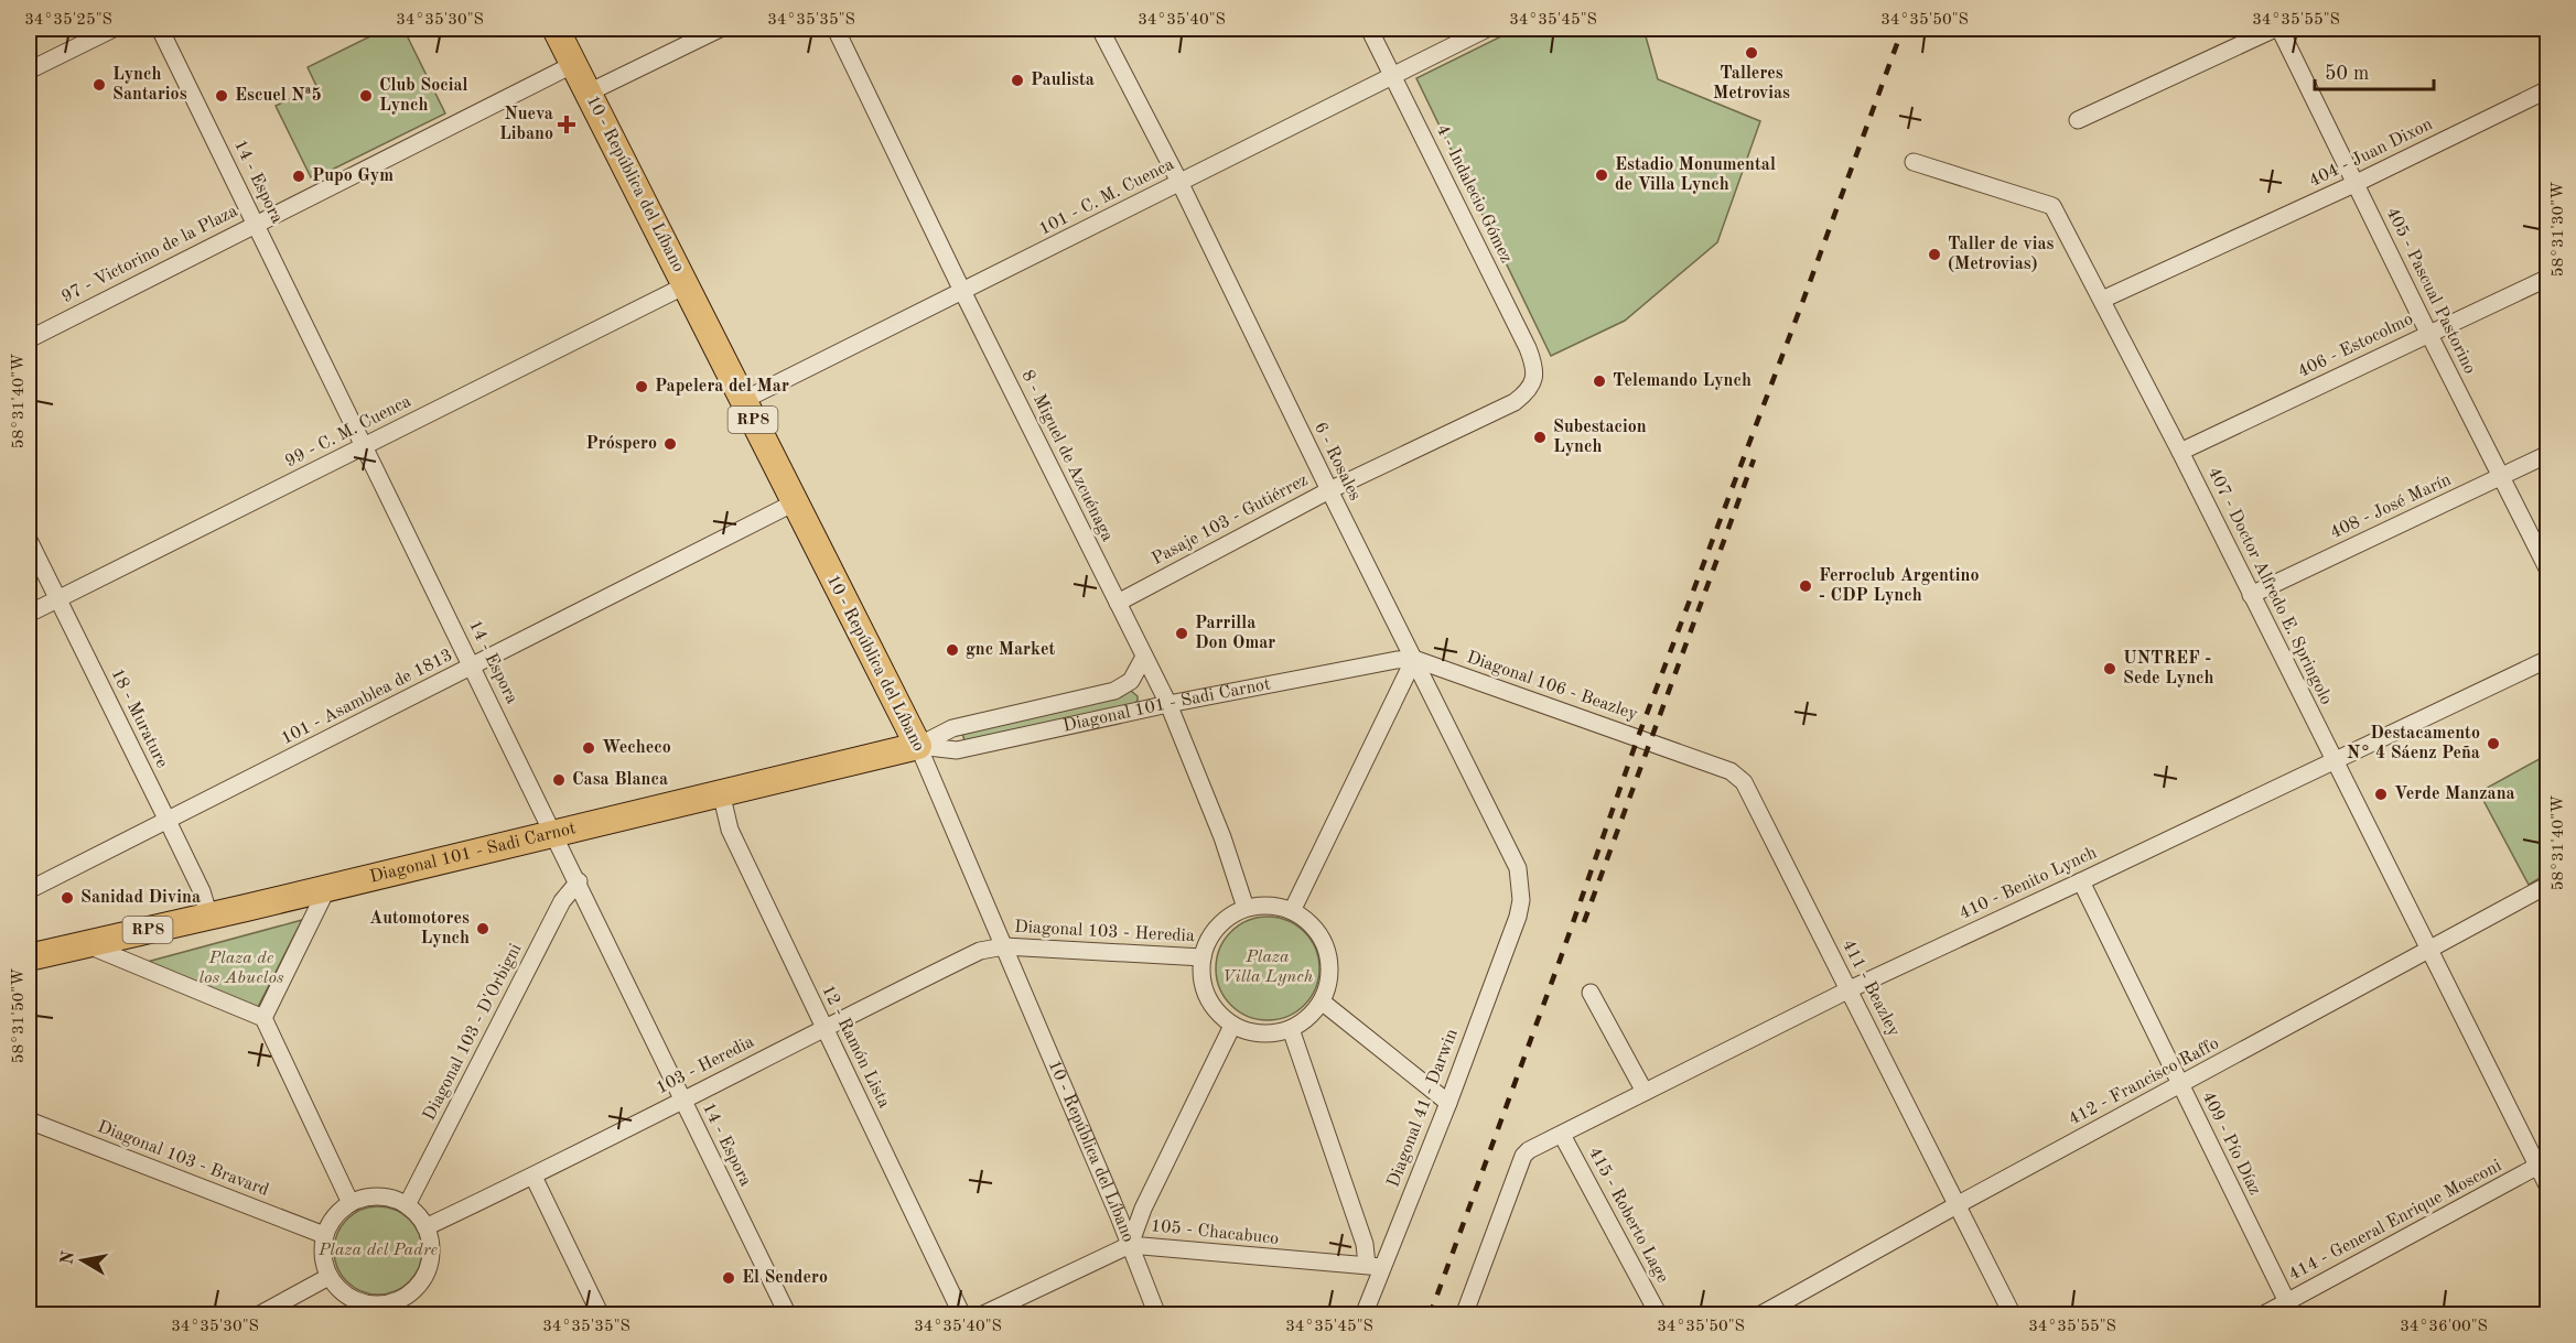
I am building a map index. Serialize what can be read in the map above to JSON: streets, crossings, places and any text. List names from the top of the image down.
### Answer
{
  "streets": {
    "main road": ["10 - República del Líbano", "RP8", "Diagonal 101 - Sadi Carnot"],
    "street": [
      "404 - Juan Dixon",
      "14 - Espora",
      "4 - Indalecio Gómez",
      "101 - C. M. Cuenca",
      "97 - Victorino de la Plaza",
      "405 - Pascual Pastorino",
      "406 - Estocolmo",
      "99 - C. M. Cuenca",
      "8 - Miguel de Azcuénaga",
      "6 - Rosales",
      "408 - José Marín",
      "Pasaje 103 - Gutiérrez",
      "407 - Doctor Alfredo E. Springolo",
      "Diagonal 106 - Beazley",
      "101 - Asamblea de 1813",
      "18 - Murature",
      "410 - Benito Lynch",
      "Diagonal 103 - Heredia",
      "411 - Beazley",
      "Diagonal 103 - D'Orbigni",
      "12 - Ramón Lista",
      "103 - Heredia",
      "412 - Francisco Raffo",
      "Diagonal 41 - Darwin",
      "409 - Pío Díaz",
      "Diagonal 103 - Bravard",
      "415 - Roberto Lage",
      "414 - General Enrique Mosconi",
      "105 - Chacabuco"
    ]
  },
  "crossings": [
    ["404 - Juan Dixon", "405 - Pascual Pastorino"],
    ["404 - Juan Dixon", "407 - Doctor Alfredo E. Springolo"],
    ["14 - Espora", "97 - Victorino de la Plaza"],
    ["14 - Espora", "99 - C. M. Cuenca"],
    ["14 - Espora", "101 - Asamblea de 1813"],
    ["14 - Espora", "Diagonal 101 - Sadi Carnot"],
    ["14 - Espora", "Diagonal 103 - D'Orbigni"],
    ["14 - Espora", "103 - Heredia"],
    ["10 - República del Líbano", "101 - C. M. Cuenca"],
    ["10 - República del Líbano", "97 - Victorino de la Plaza"],
    ["10 - República del Líbano", "99 - C. M. Cuenca"],
    ["10 - República del Líbano", "101 - Asamblea de 1813"],
    ["10 - República del Líbano", "Diagonal 101 - Sadi Carnot"],
    ["10 - República del Líbano", "Diagonal 103 - Heredia"],
    ["10 - República del Líbano", "103 - Heredia"],
    ["10 - República del Líbano", "105 - Chacabuco"],
    ["4 - Indalecio Gómez", "101 - C. M. Cuenca"],
    ["4 - Indalecio Gómez", "Pasaje 103 - Gutiérrez"],
    ["101 - C. M. Cuenca", "8 - Miguel de Azcuénaga"],
    ["101 - C. M. Cuenca", "6 - Rosales"],
    ["405 - Pascual Pastorino", "406 - Estocolmo"],
    ["405 - Pascual Pastorino", "408 - José Marín"],
    ["406 - Estocolmo", "407 - Doctor Alfredo E. Springolo"],
    ["99 - C. M. Cuenca", "18 - Murature"],
    ["8 - Miguel de Azcuénaga", "Pasaje 103 - Gutiérrez"],
    ["8 - Miguel de Azcuénaga", "Diagonal 101 - Sadi Carnot"],
    ["8 - Miguel de Azcuénaga", "Diagonal 103 - Heredia"],
    ["6 - Rosales", "Pasaje 103 - Gutiérrez"],
    ["6 - Rosales", "Diagonal 106 - Beazley"],
    ["6 - Rosales", "Diagonal 101 - Sadi Carnot"],
    ["6 - Rosales", "Diagonal 41 - Darwin"],
    ["408 - José Marín", "407 - Doctor Alfredo E. Springolo"],
    ["407 - Doctor Alfredo E. Springolo", "410 - Benito Lynch"],
    ["407 - Doctor Alfredo E. Springolo", "412 - Francisco Raffo"],
    ["407 - Doctor Alfredo E. Springolo", "414 - General Enrique Mosconi"],
    ["Diagonal 106 - Beazley", "Diagonal 101 - Sadi Carnot"],
    ["Diagonal 106 - Beazley", "411 - Beazley"],
    ["101 - Asamblea de 1813", "18 - Murature"],
    ["Diagonal 101 - Sadi Carnot", "18 - Murature"],
    ["Diagonal 101 - Sadi Carnot", "12 - Ramón Lista"],
    ["410 - Benito Lynch", "411 - Beazley"],
    ["410 - Benito Lynch", "409 - Pío Díaz"],
    ["410 - Benito Lynch", "415 - Roberto Lage"],
    ["Diagonal 103 - Heredia", "103 - Heredia"],
    ["411 - Beazley", "412 - Francisco Raffo"],
    ["Diagonal 103 - D'Orbigni", "103 - Heredia"],
    ["Diagonal 103 - D'Orbigni", "Diagonal 103 - Bravard"],
    ["12 - Ramón Lista", "103 - Heredia"],
    ["103 - Heredia", "Diagonal 103 - Bravard"],
    ["412 - Francisco Raffo", "409 - Pío Díaz"],
    ["Diagonal 41 - Darwin", "105 - Chacabuco"],
    ["409 - Pío Díaz", "414 - General Enrique Mosconi"]
  ],
  "parks": ["Plaza Villa Lynch", "Plaza de los Abuelos", "Plaza del Padre"],
  "places": {
    "other": [
      "Talleres Metrovias",
      "Paulista",
      "Lynch Santarios",
      "Escuel Nª5",
      "Club Social Lynch",
      "Estadio Monumental de Villa Lynch",
      "Pupo Gym",
      "Taller de vias (Metrovias)",
      "Telemando Lynch",
      "Papelera del Mar",
      "Subestacion Lynch",
      "Próspero",
      "Ferroclub Argentino - CDP Lynch",
      "Parrilla Don Omar",
      "gnc Market",
      "UNTREF - Sede Lynch",
      "Destacamento N° 4 Sáenz Peña",
      "Wecheco",
      "Casa Blanca",
      "Verde Manzana",
      "Sanidad Divina",
      "Automotores Lynch",
      "El Sendero"
    ],
    "health": ["Nueva Libano"]
  },
  "scale_bar": "50 m",
  "north": "left",
  "coordinates": [
    "34°35'25\"S",
    "34°35'30\"S",
    "34°35'35\"S",
    "34°35'40\"S",
    "34°35'45\"S",
    "34°35'50\"S",
    "34°35'55\"S",
    "58°31'30\"W",
    "58°31'40\"W",
    "58°31'50\"W",
    "34°36'00\"S"
  ]
}
